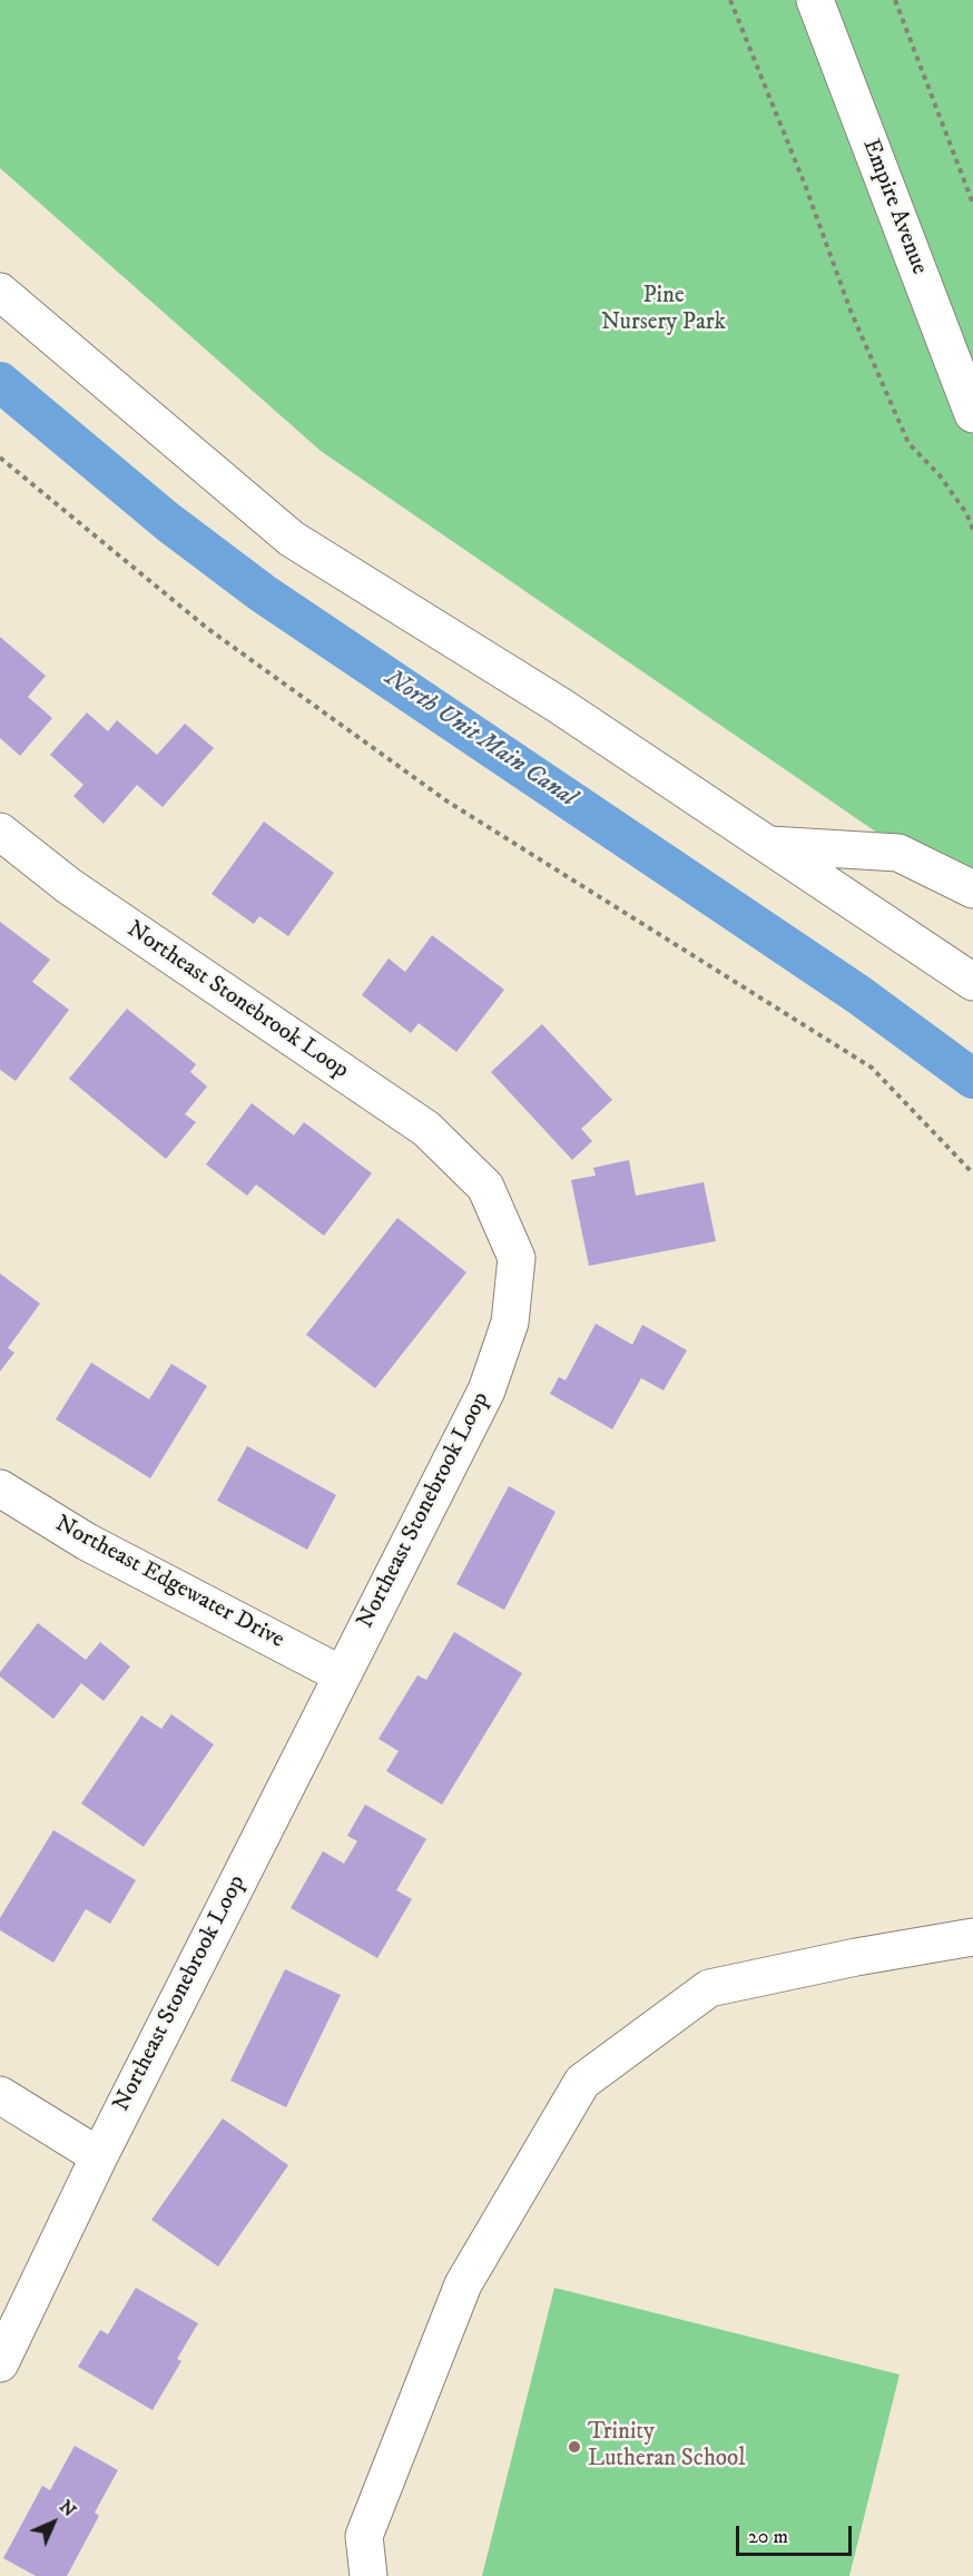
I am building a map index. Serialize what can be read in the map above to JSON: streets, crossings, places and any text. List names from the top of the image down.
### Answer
{
  "streets": {
    "main road": ["Empire Avenue", "Northeast Stonebrook Loop", "Northeast Edgewater Drive"]
  },
  "crossings": [
    ["Northeast Stonebrook Loop", "Northeast Edgewater Drive"]
  ],
  "water": ["North Unit Main Canal"],
  "parks": ["Pine Nursery Park"],
  "places": ["Trinity Lutheran School"],
  "scale_bar": "20 m",
  "north": "top right"
}
